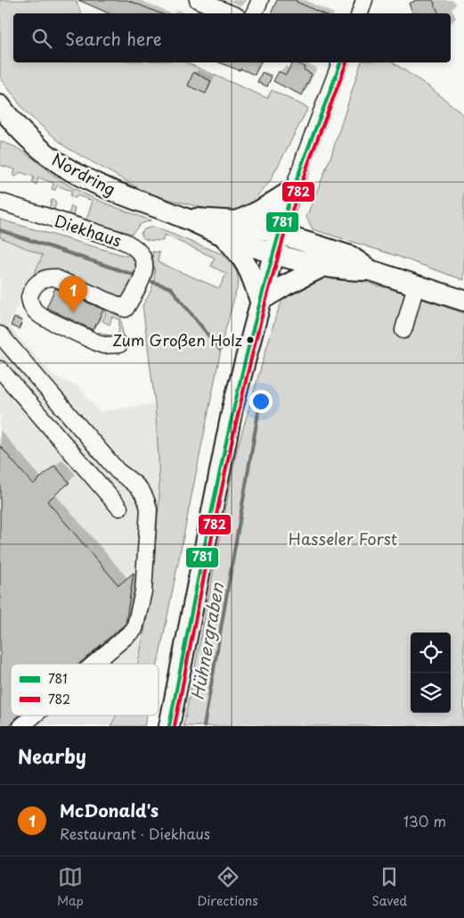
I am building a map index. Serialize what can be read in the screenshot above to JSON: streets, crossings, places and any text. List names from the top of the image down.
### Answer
{
  "streets": {
    "main road": ["Nordring"],
    "street": ["Diekhaus"]
  },
  "water": ["Hühnergraben"],
  "parks": ["Hasseler Forst"],
  "places": ["Zum Großen Holz"],
  "lines": ["transit line 781", "transit line 782"],
  "legend": ["781", "782"],
  "page": {
    "search": "Search here",
    "pins": "1",
    "heading": "Nearby",
    "list": [
      {
        "mark": "1",
        "name": "McDonald's",
        "note": "Restaurant · Diekhaus",
        "value": "130 m"
      }
    ],
    "nav": ["Map", "Directions", "Saved"]
  }
}
